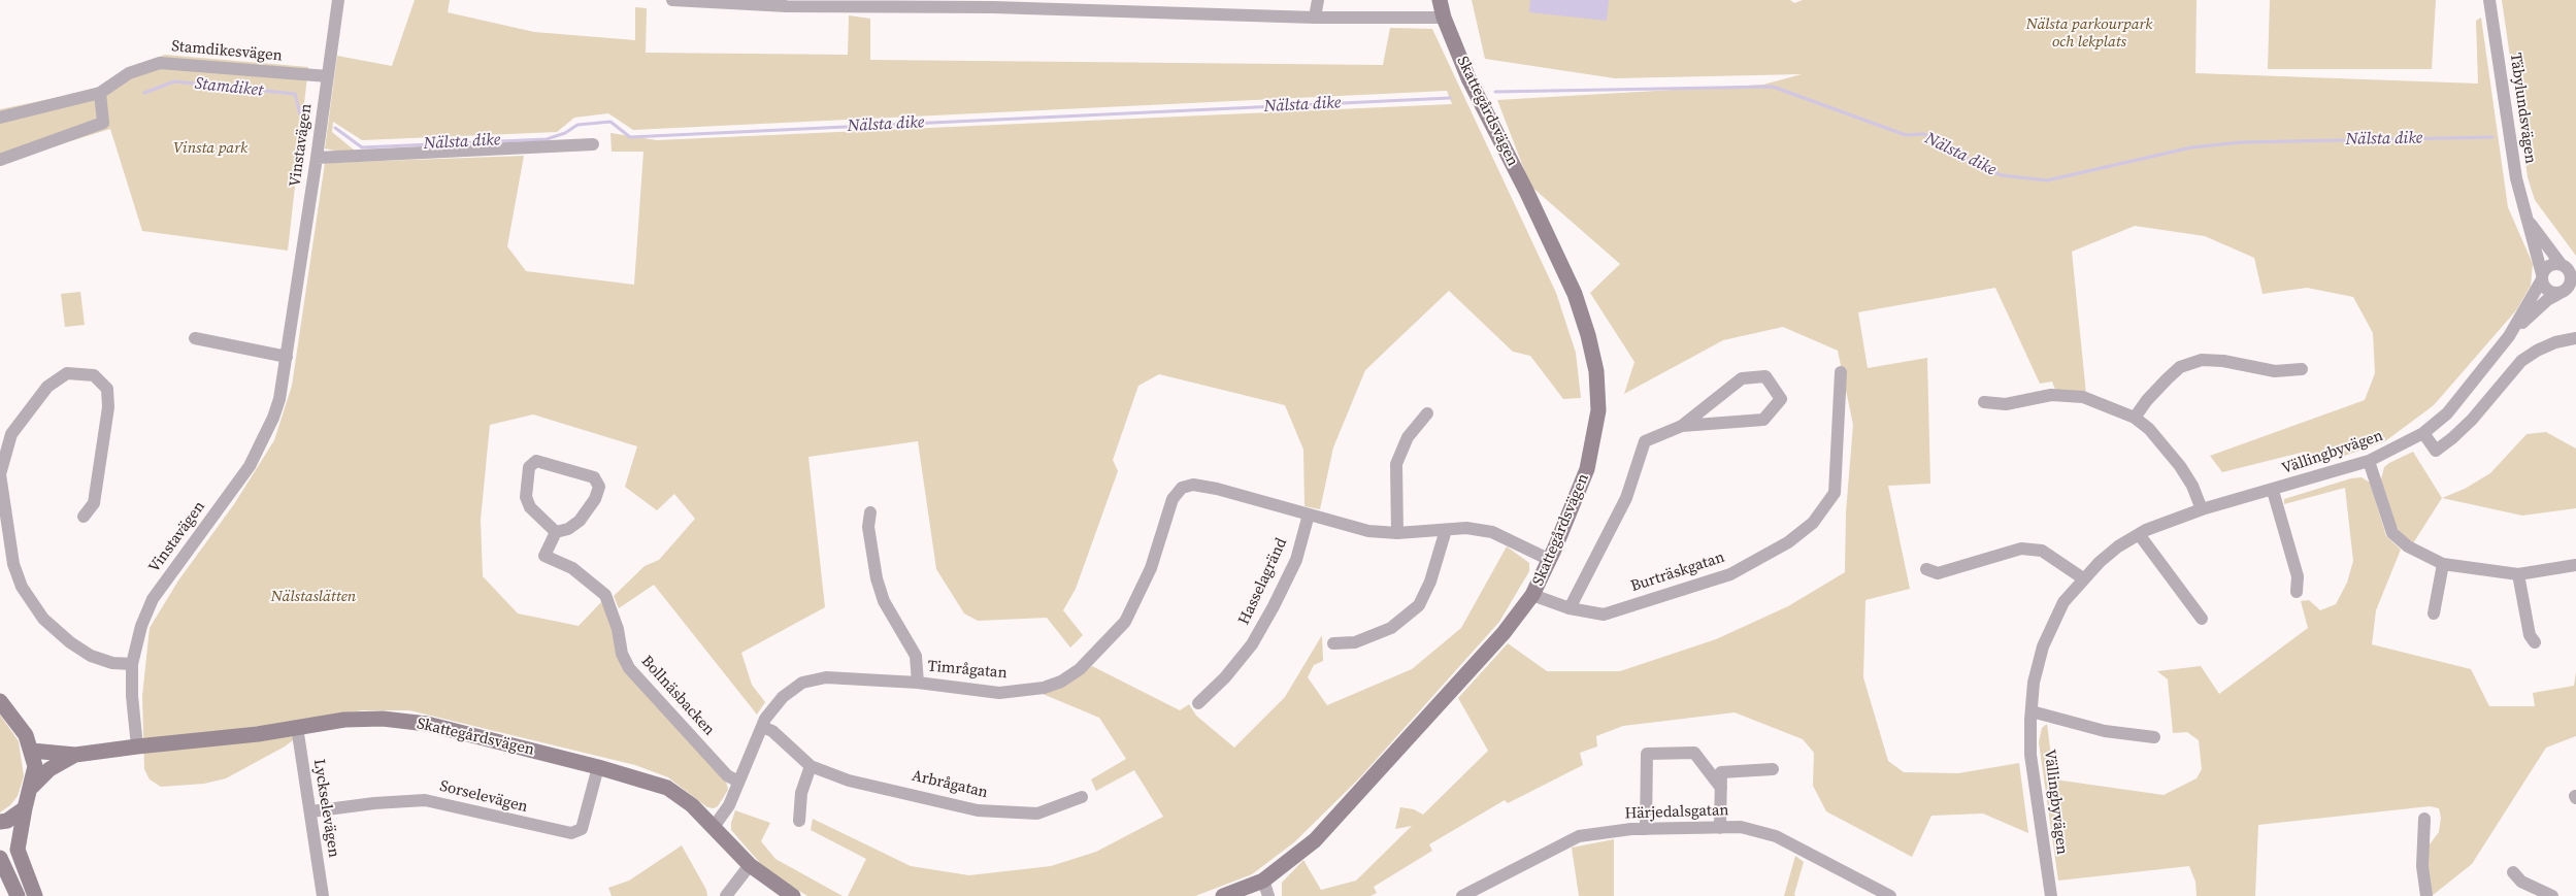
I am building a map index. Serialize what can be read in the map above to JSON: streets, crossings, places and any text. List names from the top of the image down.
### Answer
{
  "streets": {
    "street": [
      "Stamdikesvägen",
      "Täbylundsvägen",
      "Skattegårdsvägen",
      "Vinstavägen",
      "Vällingbyvägen",
      "Burträskgatan",
      "Hasselagränd",
      "Timrågatan",
      "Bollnäsbacken",
      "Arbrågatan",
      "Sorselevägen",
      "Lyckselevägen",
      "Härjedalsgatan"
    ]
  },
  "crossings": [
    ["Stamdikesvägen", "Vinstavägen"],
    ["Täbylundsvägen", "Vällingbyvägen"],
    ["Skattegårdsvägen", "Vinstavägen"],
    ["Skattegårdsvägen", "Burträskgatan"],
    ["Skattegårdsvägen", "Timrågatan"],
    ["Skattegårdsvägen", "Sorselevägen"],
    ["Skattegårdsvägen", "Lyckselevägen"],
    ["Hasselagränd", "Timrågatan"],
    ["Timrågatan", "Bollnäsbacken"],
    ["Timrågatan", "Arbrågatan"],
    ["Sorselevägen", "Lyckselevägen"]
  ],
  "water": ["Stamdiket", "Nälsta dike"],
  "parks": ["Nälsta parkourpark och lekplats", "Vinsta park", "Nälstaslätten"]
}
